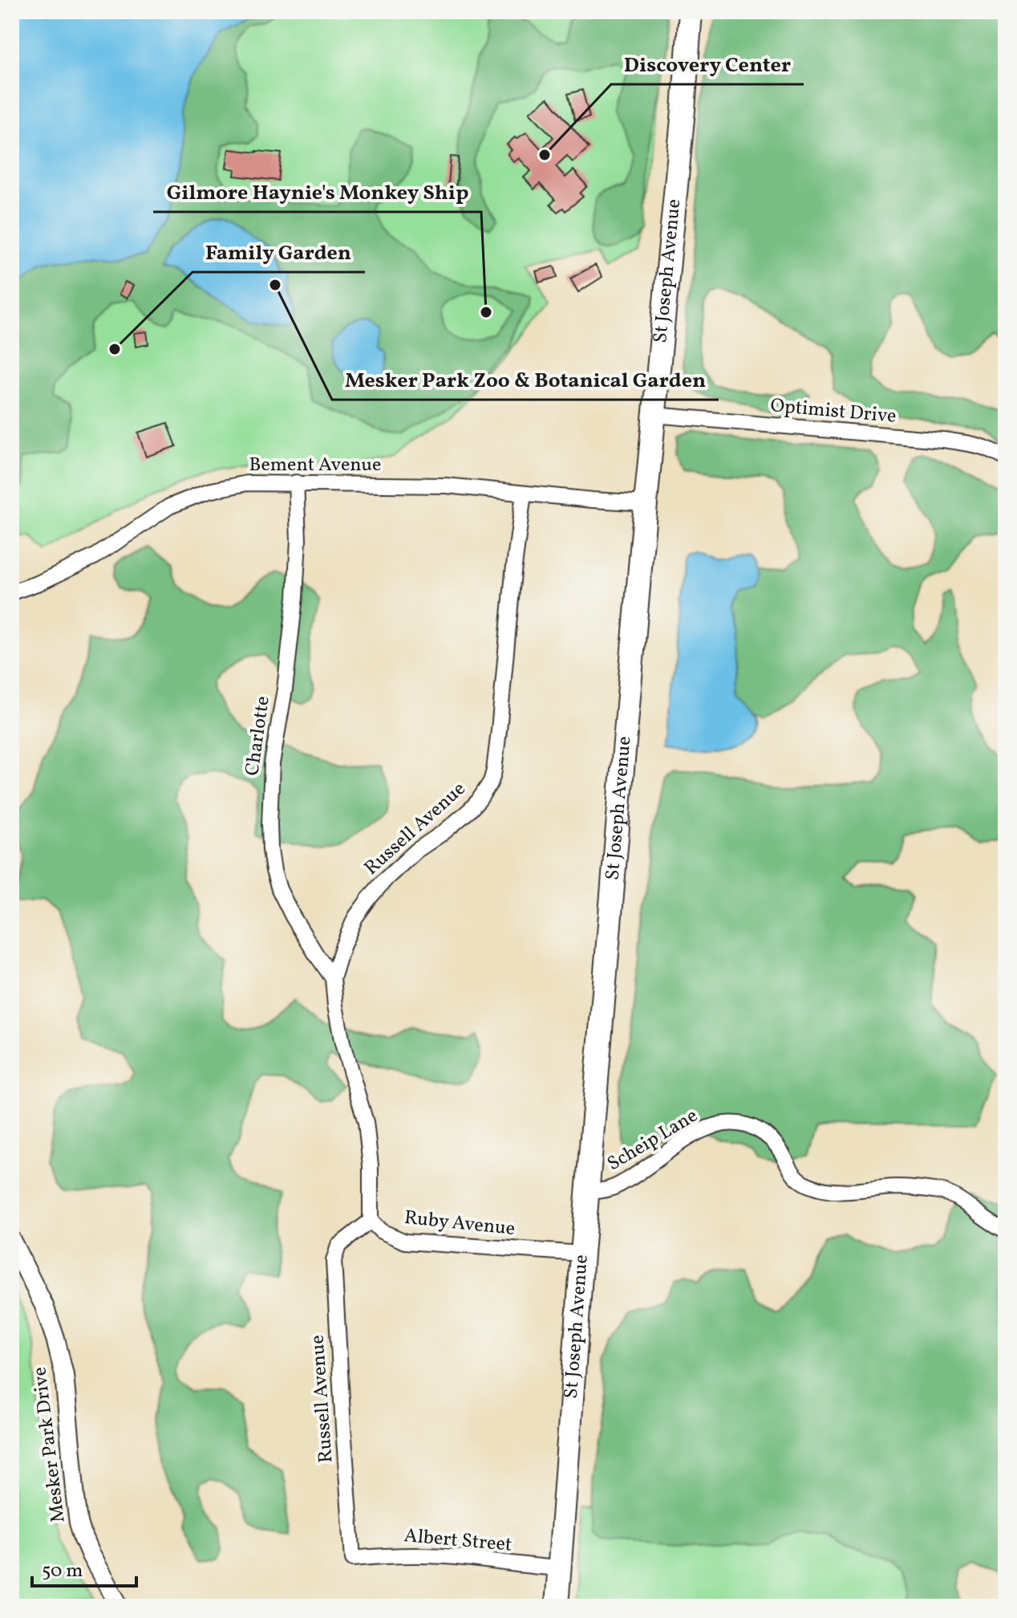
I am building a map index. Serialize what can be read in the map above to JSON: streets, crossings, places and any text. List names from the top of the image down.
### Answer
{
  "streets": {
    "main road": ["St Joseph Avenue"],
    "street": [
      "Optimist Drive",
      "Bement Avenue",
      "Charlotte",
      "Russell Avenue",
      "Scheip Lane",
      "Ruby Avenue",
      "Mesker Park Drive",
      "Albert Street"
    ]
  },
  "crossings": [
    ["St Joseph Avenue", "Optimist Drive"],
    ["St Joseph Avenue", "Bement Avenue"],
    ["St Joseph Avenue", "Scheip Lane"],
    ["St Joseph Avenue", "Ruby Avenue"],
    ["St Joseph Avenue", "Albert Street"],
    ["Bement Avenue", "Charlotte"],
    ["Bement Avenue", "Russell Avenue"],
    ["Charlotte", "Russell Avenue"],
    ["Russell Avenue", "Ruby Avenue"],
    ["Russell Avenue", "Albert Street"]
  ],
  "places": [
    "Discovery Center",
    "Mesker Park Zoo & Botanical Garden",
    "Gilmore Haynie's Monkey Ship",
    "Family Garden"
  ],
  "scale_bar": "50 m"
}
